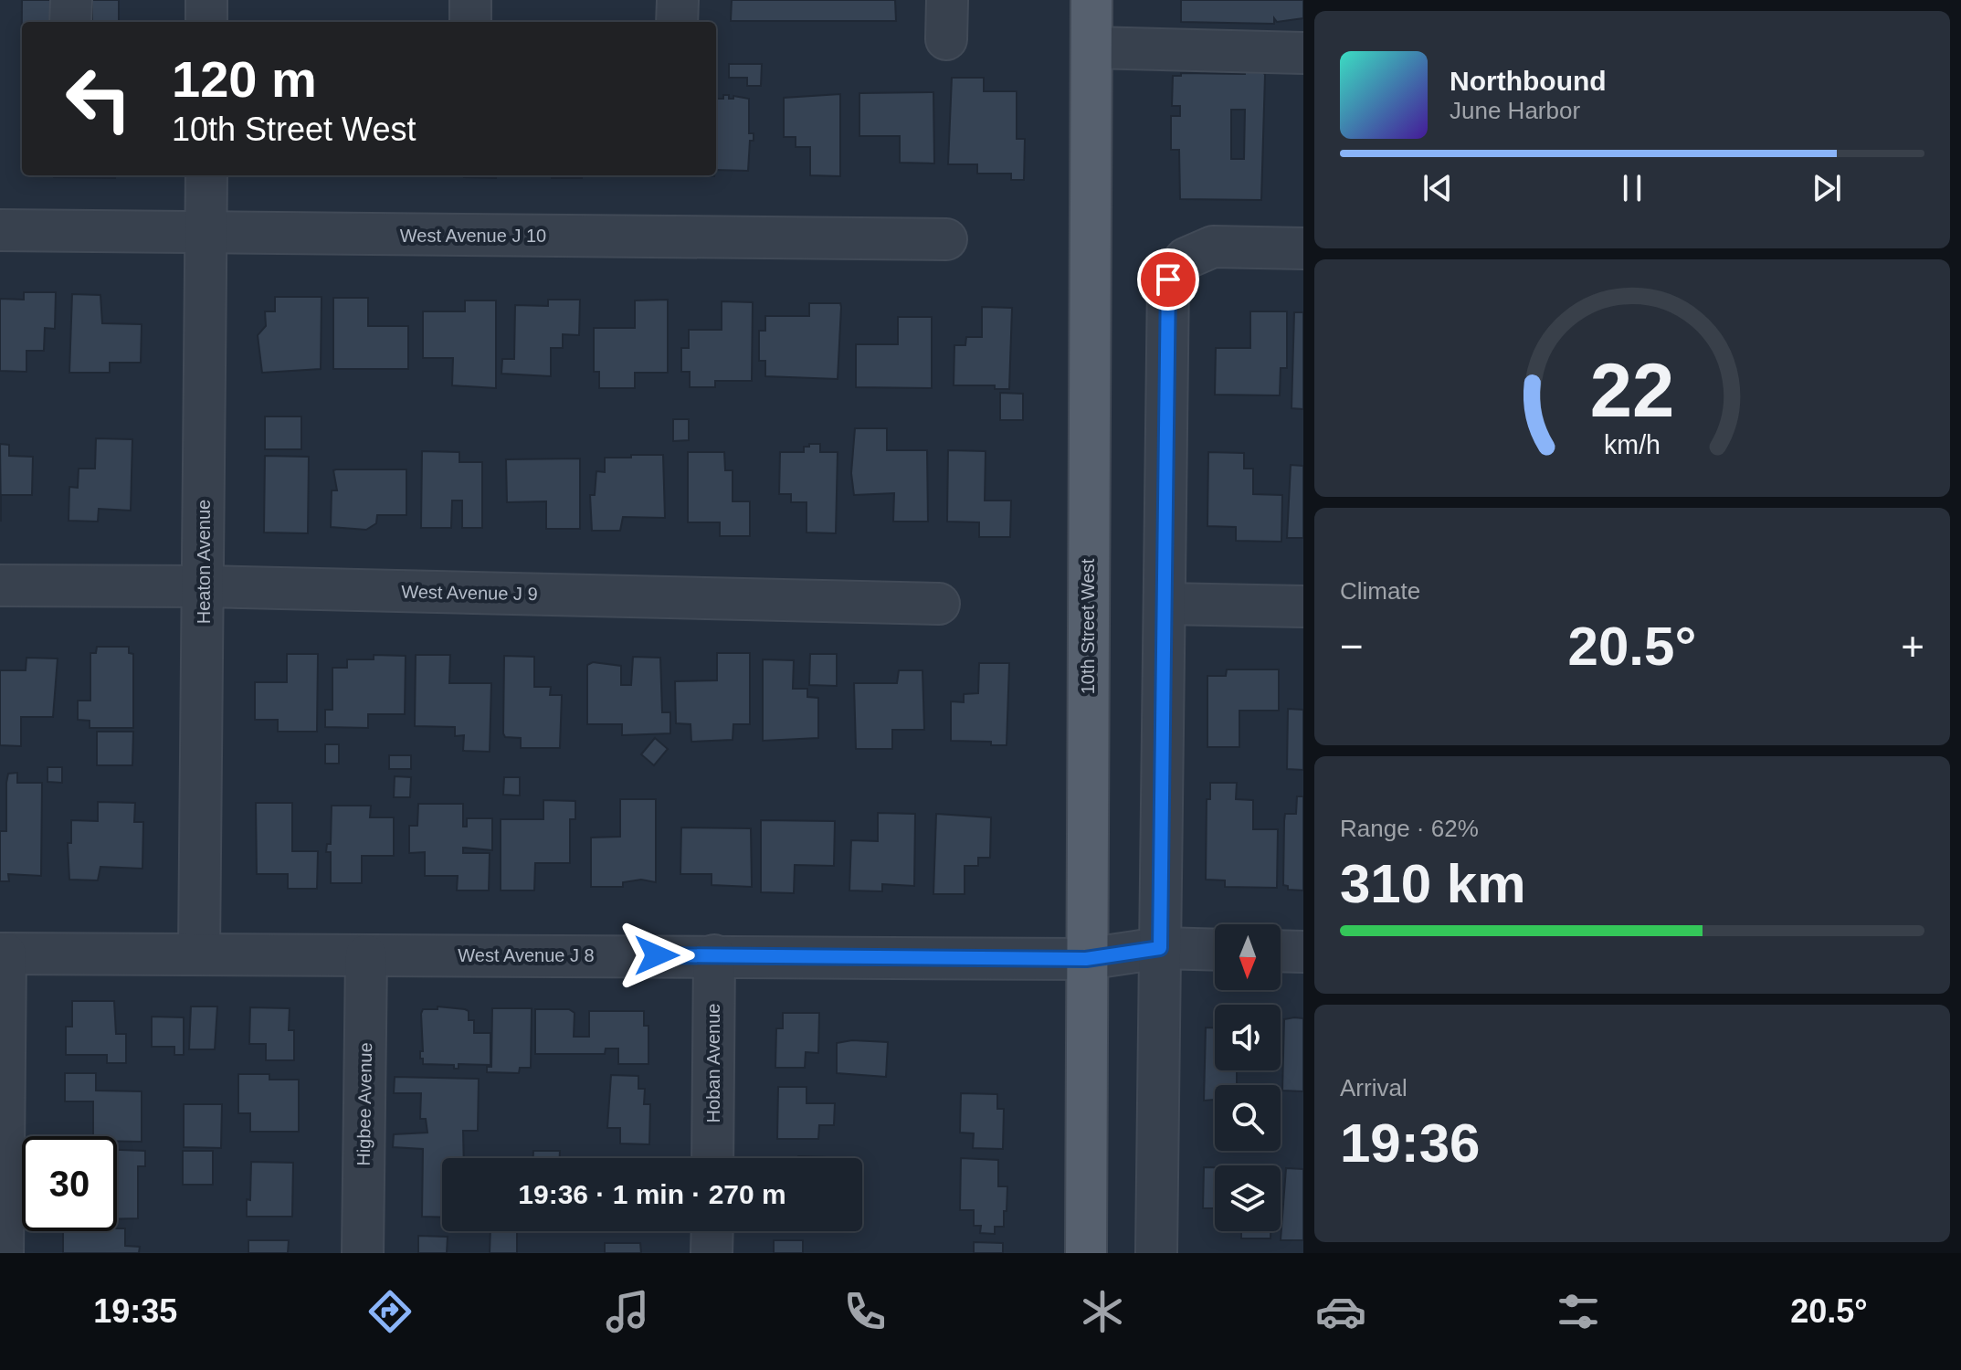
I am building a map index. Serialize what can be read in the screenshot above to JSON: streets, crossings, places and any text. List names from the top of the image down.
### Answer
{
  "streets": {
    "main road": ["10th Street West"],
    "street": [
      "West Avenue J 10",
      "Heaton Avenue",
      "West Avenue J 9",
      "West Avenue J 8",
      "Hoban Avenue",
      "Higbee Avenue"
    ]
  },
  "crossings": [
    ["West Avenue J 10", "Heaton Avenue"],
    ["Heaton Avenue", "West Avenue J 9"],
    ["Heaton Avenue", "West Avenue J 8"],
    ["10th Street West", "West Avenue J 8"],
    ["West Avenue J 8", "Hoban Avenue"],
    ["West Avenue J 8", "Higbee Avenue"]
  ],
  "north": "bottom",
  "page": {
    "turn": ["120 m", "10th Street West"],
    "song": ["Northbound", "June Harbor"],
    "tile": [
      "Climate",
      ["Range · 62%", "310 km"],
      ["Arrival", "19:36"]
    ],
    "heat": ["−", "20.5°", "+"],
    "limit": "30",
    "trip": "19:36 · 1 min · 270 m",
    "tabs": ["19:35", "20.5°"],
    "gauge": ["22", "km/h"]
  }
}
